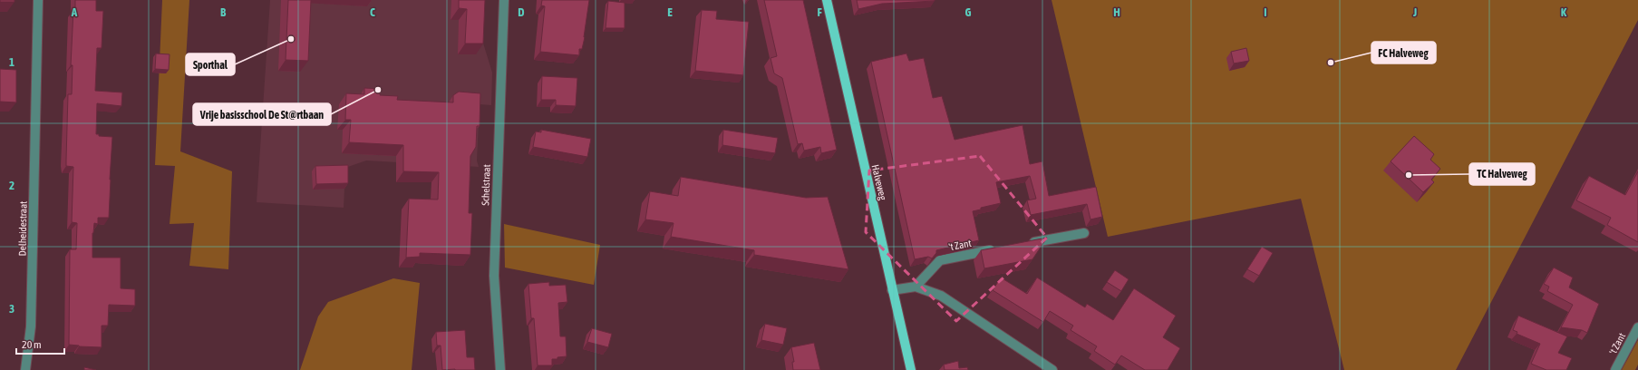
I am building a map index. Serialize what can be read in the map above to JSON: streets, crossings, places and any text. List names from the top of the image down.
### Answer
{
  "streets": {
    "main road": ["Halveweg"],
    "street": ["Schelstraat", "Delheidestraat", "'t Zant"]
  },
  "places": [
    "Sporthal",
    "FC Halveweg",
    "Vrije basisschool De St@rtbaan",
    "TC Halveweg"
  ],
  "scale_bar": "20 m",
  "grid": {
    "columns": [
      "A",
      "B",
      "C",
      "D",
      "E",
      "F",
      "G",
      "H",
      "I",
      "J",
      "K"
    ],
    "rows": ["1", "2", "3"]
  }
}
